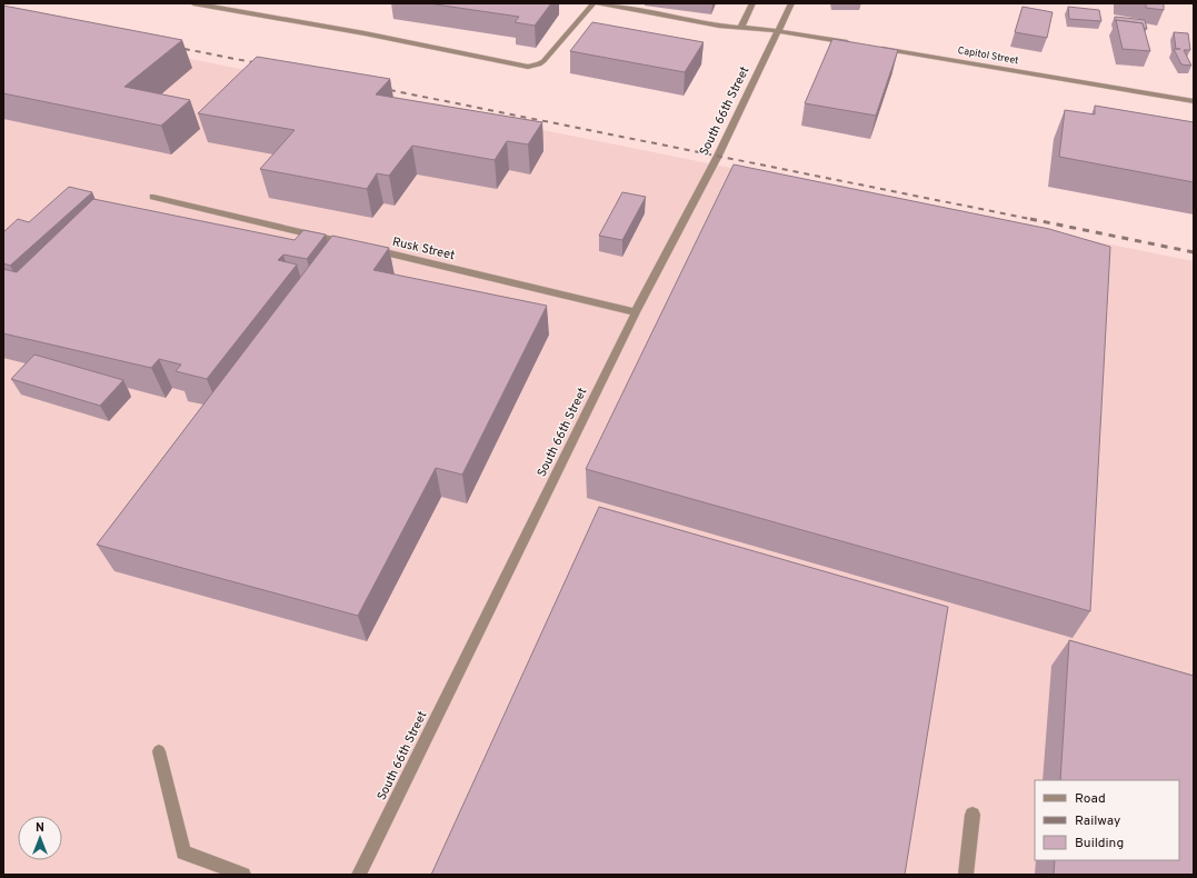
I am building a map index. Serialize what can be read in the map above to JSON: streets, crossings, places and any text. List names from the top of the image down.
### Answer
{
  "streets": {
    "street": ["Capitol Street", "South 66th Street", "Rusk Street"]
  },
  "crossings": [
    ["South 66th Street", "Rusk Street"]
  ],
  "legend": ["Road", "Railway", "Building"],
  "north": "top"
}
